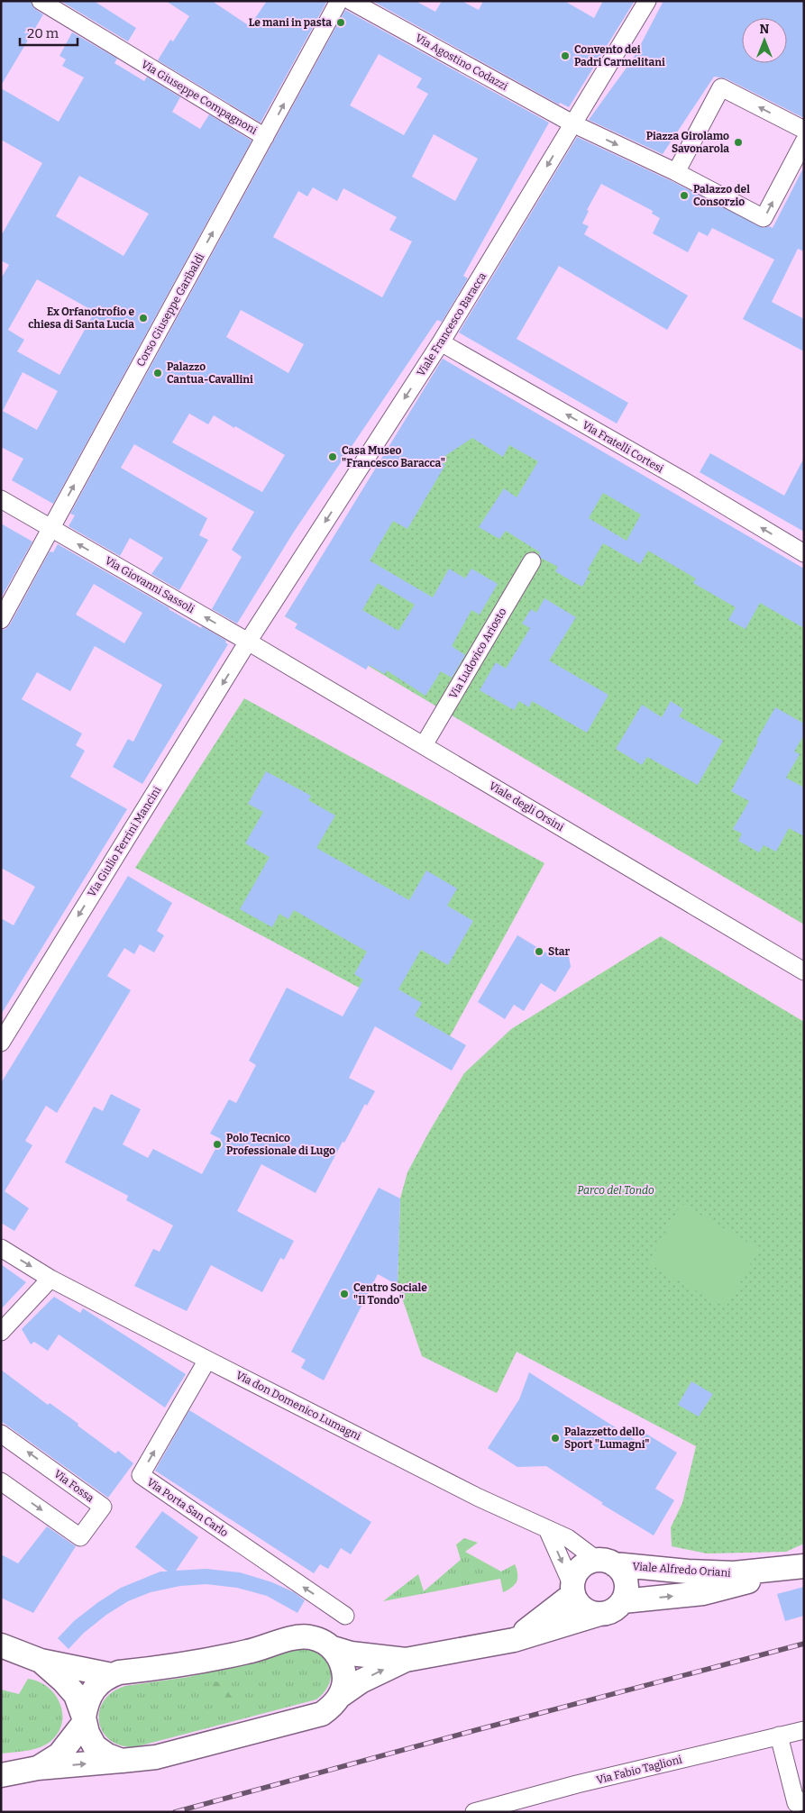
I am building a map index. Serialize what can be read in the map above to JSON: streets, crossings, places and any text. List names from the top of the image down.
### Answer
{
  "streets": {
    "main road": ["Viale Alfredo Oriani"],
    "street": [
      "Via Agostino Codazzi",
      "Via Giuseppe Compagnoni",
      "Corso Giuseppe Garibaldi",
      "Viale Francesco Baracca",
      "Via Fratelli Cortesi",
      "Via Giovanni Sassoli",
      "Via Ludovico Ariosto",
      "Viale degli Orsini",
      "Via Giulio Ferrini Mancini",
      "Via don Domenico Lumagni",
      "Via Fossa",
      "Via Porta San Carlo",
      "Via Fabio Taglioni"
    ]
  },
  "crossings": [
    ["Via Agostino Codazzi", "Viale Francesco Baracca"],
    ["Via Giuseppe Compagnoni", "Corso Giuseppe Garibaldi"],
    ["Corso Giuseppe Garibaldi", "Via Giovanni Sassoli"],
    ["Viale Francesco Baracca", "Via Fratelli Cortesi"],
    ["Viale Francesco Baracca", "Via Giovanni Sassoli"],
    ["Viale Francesco Baracca", "Viale degli Orsini"],
    ["Viale Francesco Baracca", "Via Giulio Ferrini Mancini"],
    ["Via Giovanni Sassoli", "Viale degli Orsini"],
    ["Via Giovanni Sassoli", "Via Giulio Ferrini Mancini"],
    ["Via Ludovico Ariosto", "Viale degli Orsini"],
    ["Viale degli Orsini", "Via Giulio Ferrini Mancini"],
    ["Via don Domenico Lumagni", "Via Porta San Carlo"],
    ["Via don Domenico Lumagni", "Viale Alfredo Oriani"]
  ],
  "one_way": [
    "Corso Giuseppe Garibaldi",
    "Viale Francesco Baracca",
    "Via Fratelli Cortesi",
    "Via Giovanni Sassoli",
    "Via Giulio Ferrini Mancini"
  ],
  "parks": ["Parco del Tondo"],
  "places": [
    "Le mani in pasta",
    "Convento dei Padri Carmelitani",
    "Piazza Girolamo Savonarola",
    "Palazzo del Consorzio",
    "Ex Orfanotrofio e chiesa di Santa Lucia",
    "Palazzo Cantua-Cavallini",
    "Casa Museo \"Francesco Baracca\"",
    "Star",
    "Polo Tecnico Professionale di Lugo",
    "Centro Sociale \"Il Tondo\"",
    "Palazzetto dello Sport \"Lumagni\""
  ],
  "scale_bar": "20 m",
  "north": "top"
}
